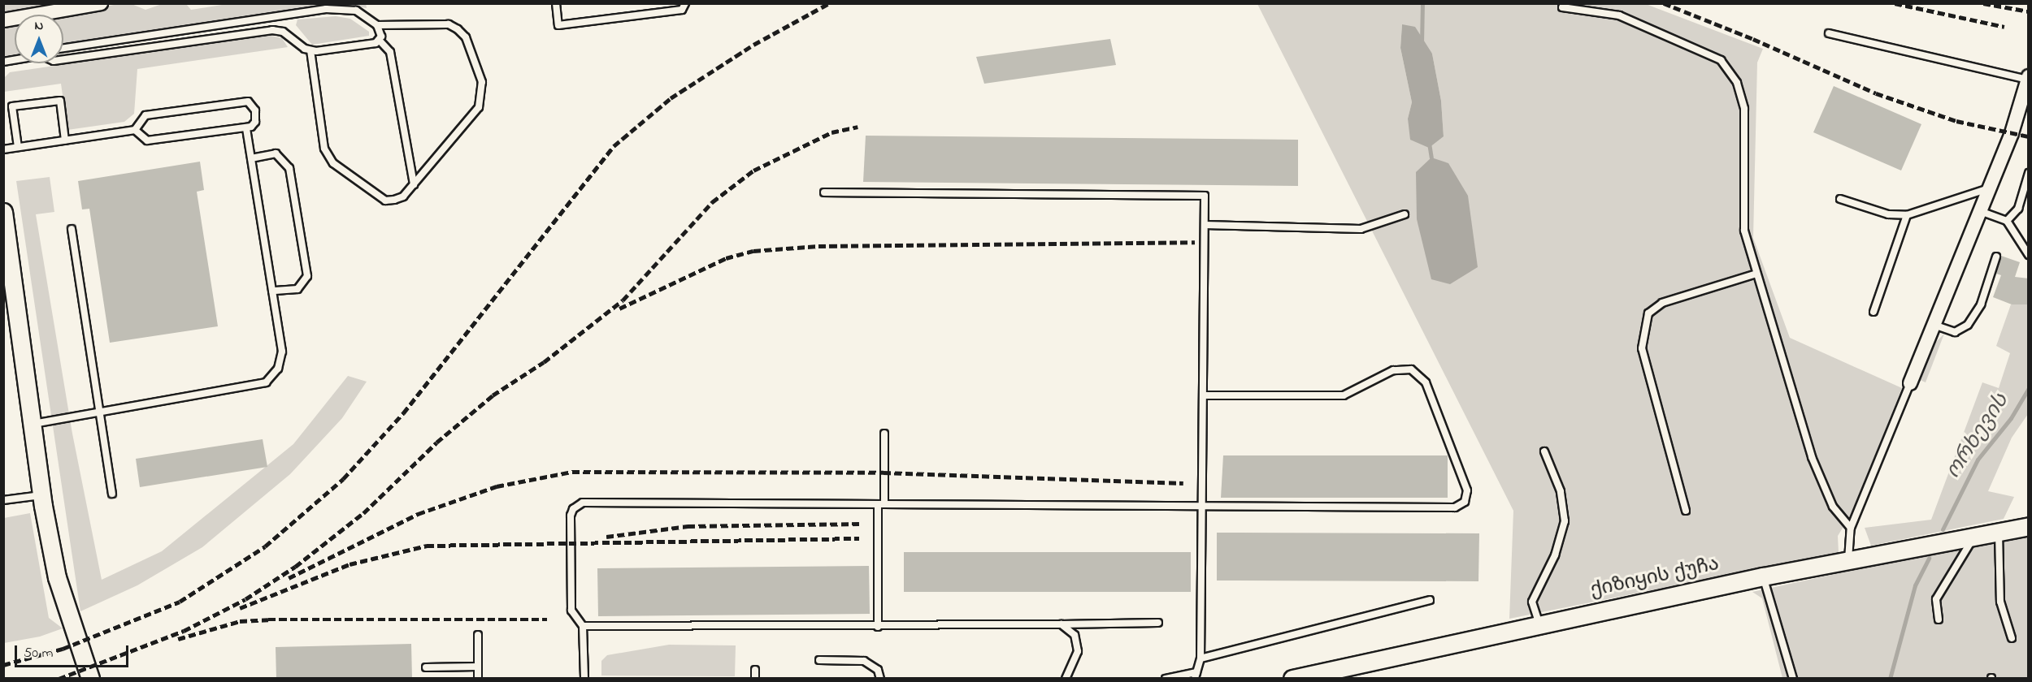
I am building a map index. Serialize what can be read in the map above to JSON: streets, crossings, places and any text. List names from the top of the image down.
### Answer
{
  "streets": {
    "street": ["ქიზიყის ქუჩა"]
  },
  "water": ["ორხევის"],
  "scale_bar": "50 m",
  "north": "top"
}
